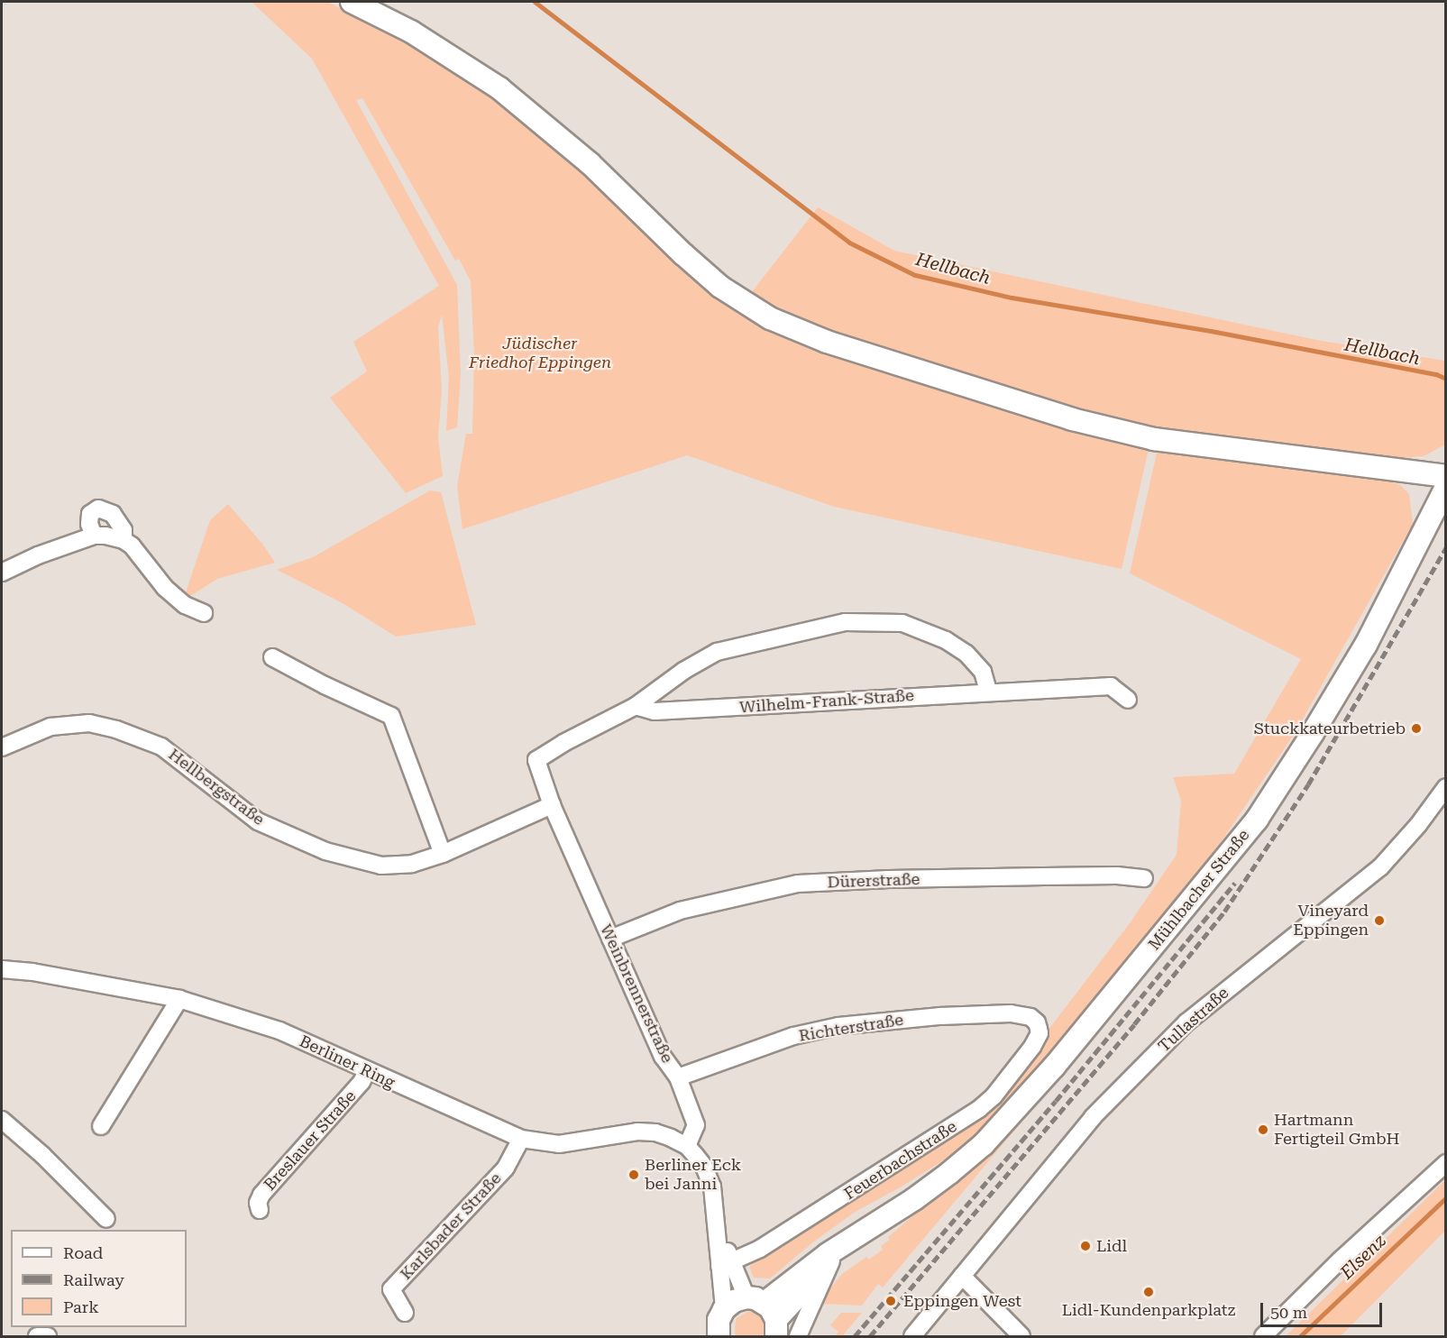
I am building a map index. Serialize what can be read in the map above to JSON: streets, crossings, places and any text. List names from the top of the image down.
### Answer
{
  "streets": {
    "street": [
      "Wilhelm-Frank-Straße",
      "Hellbergstraße",
      "Dürerstraße",
      "Mühlbacher Straße",
      "Weinbrennerstraße",
      "Tullastraße",
      "Richterstraße",
      "Berliner Ring",
      "Breslauer Straße",
      "Feuerbachstraße",
      "Karlsbader Straße"
    ]
  },
  "crossings": [
    ["Wilhelm-Frank-Straße", "Weinbrennerstraße"],
    ["Hellbergstraße", "Weinbrennerstraße"],
    ["Dürerstraße", "Weinbrennerstraße"],
    ["Weinbrennerstraße", "Richterstraße"],
    ["Weinbrennerstraße", "Berliner Ring"],
    ["Richterstraße", "Feuerbachstraße"],
    ["Berliner Ring", "Breslauer Straße"],
    ["Berliner Ring", "Karlsbader Straße"]
  ],
  "water": ["Hellbach", "Elsenz"],
  "parks": ["Jüdischer Friedhof Eppingen"],
  "places": [
    "Stuckkateurbetrieb",
    "Vineyard Eppingen",
    "Hartmann Fertigteil GmbH",
    "Berliner Eck bei Janni",
    "Lidl",
    "Lidl-Kundenparkplatz",
    "Eppingen West"
  ],
  "legend": ["Road", "Railway", "Park"],
  "scale_bar": "50 m"
}
